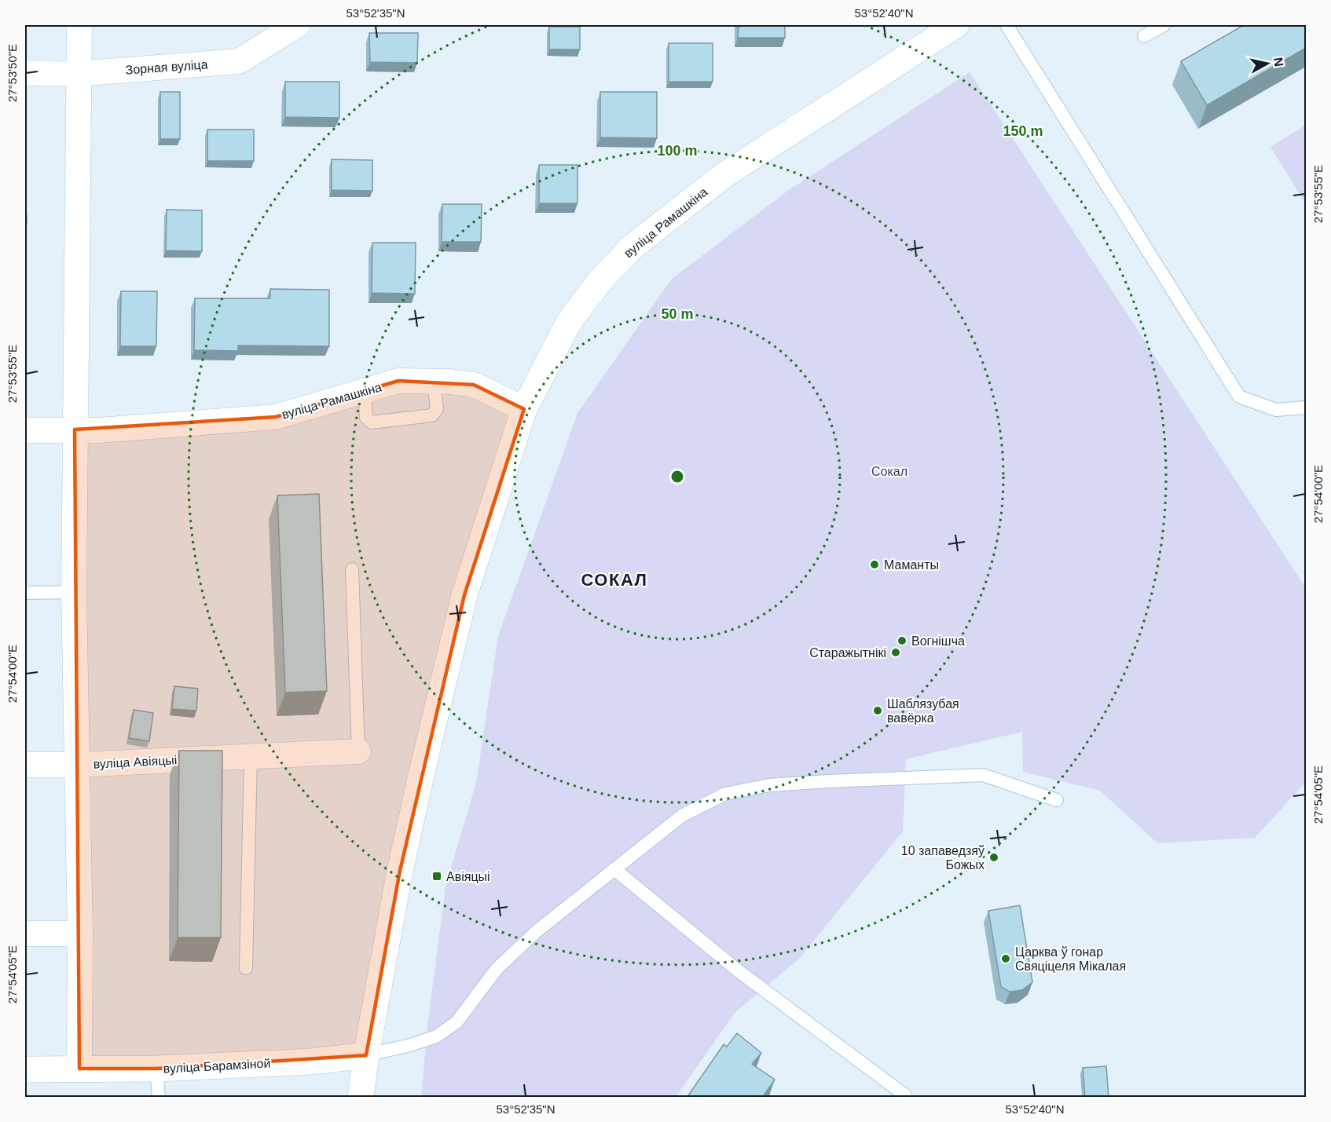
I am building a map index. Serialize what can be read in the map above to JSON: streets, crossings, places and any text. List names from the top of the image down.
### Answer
{
  "streets": {
    "street": [
      "Зорная вуліца",
      "вуліца Рамашкіна",
      "вуліца Авіяцыі",
      "вуліца Барамзіной"
    ]
  },
  "districts": ["СОКАЛ"],
  "parks": ["Сокал"],
  "places": {
    "other": [
      "Маманты",
      "Вогнішча",
      "Старажытнікі",
      "Шаблязубая вавёрка",
      "10 запаведзяў Божых",
      "Царква ў гонар Свяціцеля Мікалая"
    ],
    "transit": ["Авіяцыі"]
  },
  "north": "right",
  "coordinates": [
    "53°52'35\"N",
    "53°52'40\"N",
    "27°53'50\"E",
    "27°53'55\"E",
    "27°54'00\"E",
    "27°54'05\"E"
  ],
  "rings": ["150 m", "100 m", "50 m"]
}
